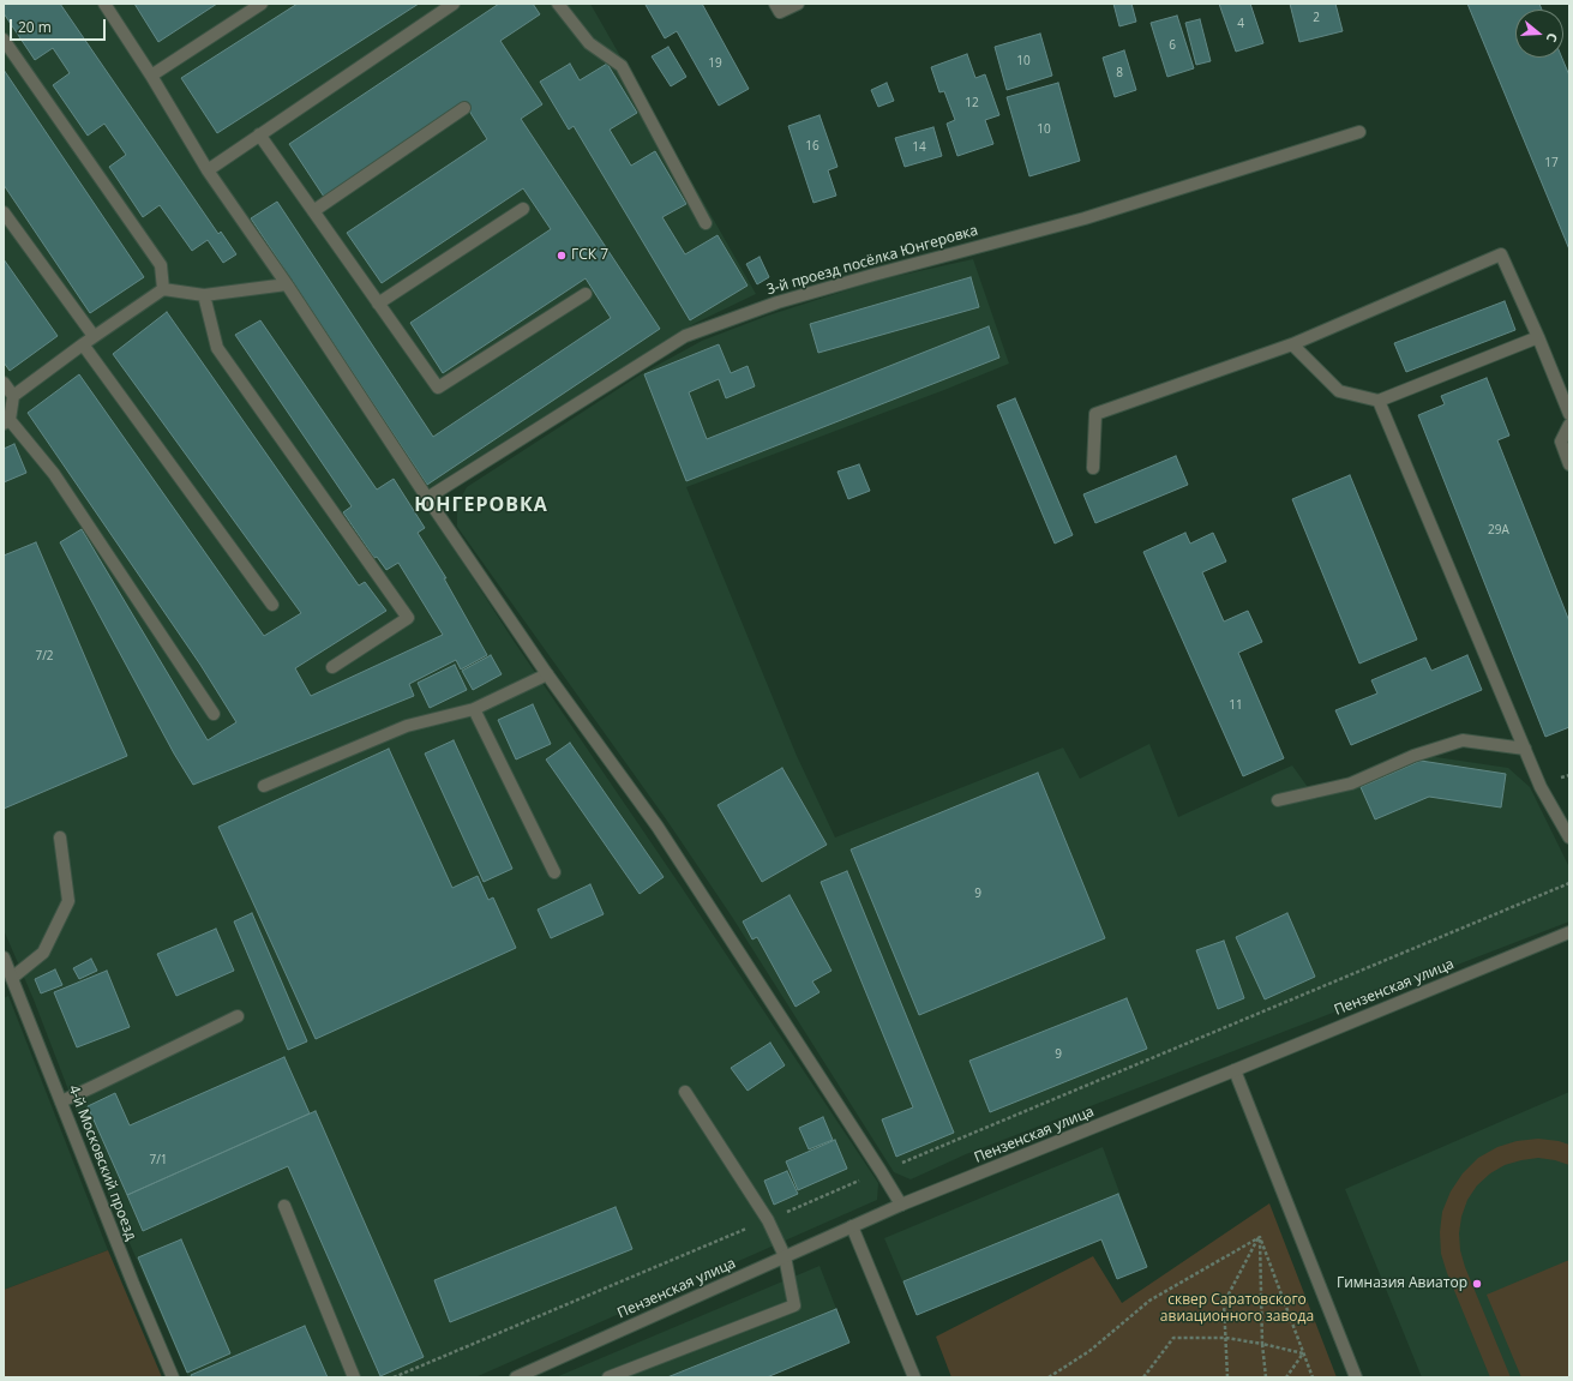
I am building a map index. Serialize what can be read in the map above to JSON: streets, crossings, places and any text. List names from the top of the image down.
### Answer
{
  "streets": {
    "street": ["3-й проезд посёлка Юнгеровка", "Пензенская улица", "4-й Московский проезд"]
  },
  "districts": ["ЮНГЕРОВКА"],
  "parks": ["сквер Саратовского авиационного завода"],
  "places": ["ГСК 7", "Гимназия Авиатор"],
  "house_numbers": [
    "2",
    "4",
    "6",
    "10",
    "19",
    "8",
    "12",
    "10",
    "16",
    "14",
    "17",
    "29А",
    "7/2",
    "11",
    "9",
    "9",
    "7/1"
  ],
  "scale_bar": "20 m",
  "north": "right"
}
